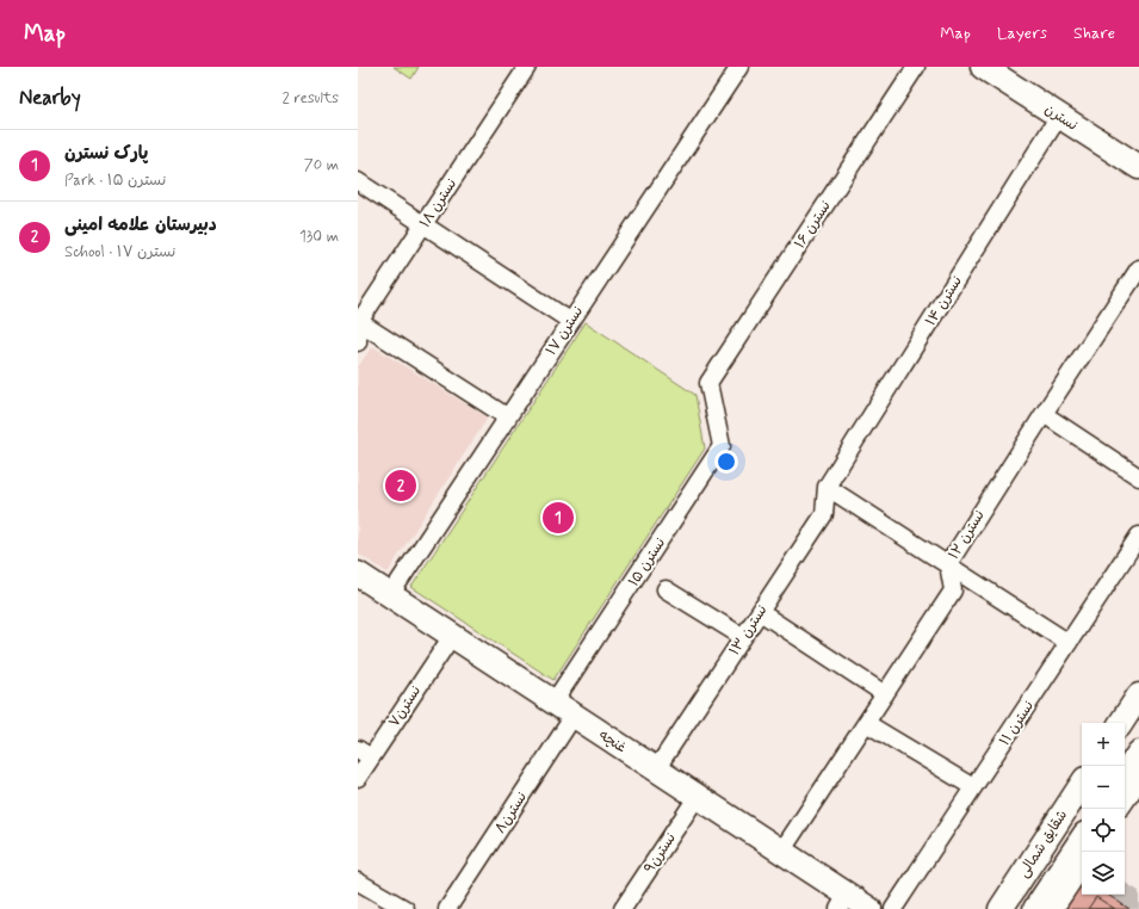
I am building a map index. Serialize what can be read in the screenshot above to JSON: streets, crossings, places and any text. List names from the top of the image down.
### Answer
{
  "streets": {
    "street": [
      "نسترن",
      "نسترن ۱۸",
      "نسترن ۱۶",
      "نسترن ۱۴",
      "نسترن ۱۷",
      "نسترن ۱۲",
      "نسترن ۱۵",
      "نسترن ۱۳",
      "نسترن۷",
      "نسترن ۱۱",
      "غنچه",
      "نسترن۸",
      "شقایق شمالی",
      "نسترن۹"
    ]
  },
  "crossings": [
    ["نسترن", "نسترن ۱۴"],
    ["نسترن ۱۶", "نسترن ۱۵"],
    ["نسترن ۱۴", "نسترن ۱۳"],
    ["نسترن ۱۷", "غنچه"],
    ["نسترن ۱۲", "غنچه"],
    ["نسترن ۱۵", "غنچه"],
    ["نسترن ۱۳", "غنچه"],
    ["نسترن۷", "غنچه"],
    ["غنچه", "نسترن۸"],
    ["غنچه", "نسترن۹"]
  ],
  "page": {
    "header": "Map",
    "nav": ["Map", "Layers", "Share"],
    "heading": ["Nearby", "2 results"],
    "list": [
      {
        "mark": "1",
        "name": "پارک نسترن",
        "note": "Park · نسترن ۱۵",
        "value": "70 m"
      },
      {
        "mark": "2",
        "name": "دبیرستان علامه امینی",
        "note": "School · نسترن ۱۷",
        "value": "130 m"
      }
    ],
    "pins": ["2", "1"],
    "map_buttons": ["+", "−"]
  }
}
